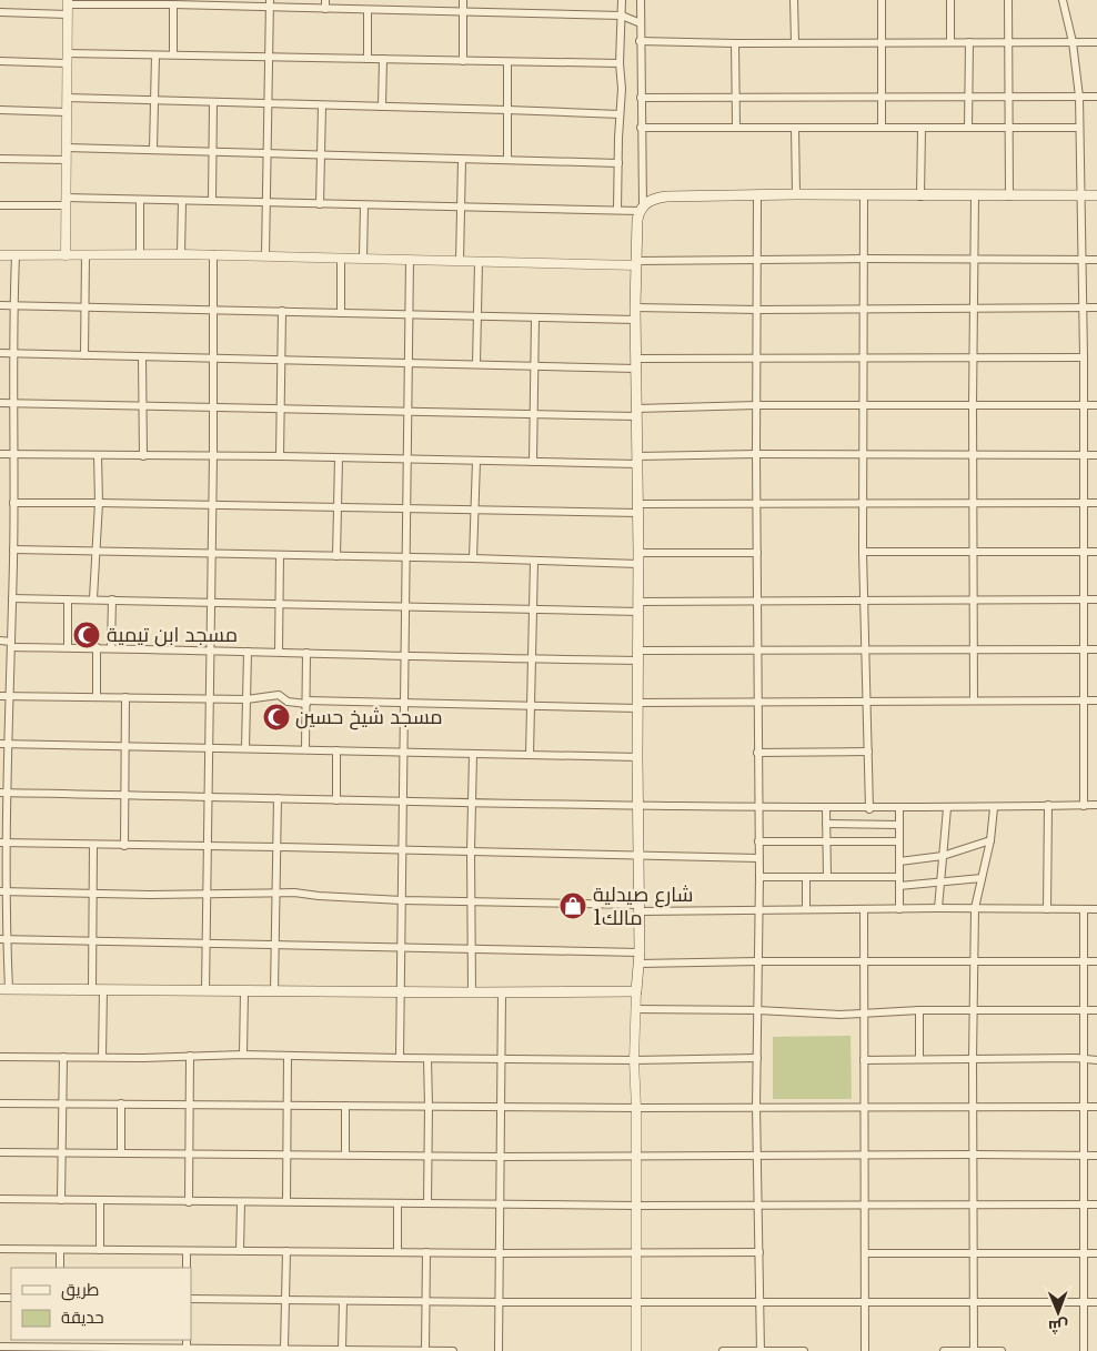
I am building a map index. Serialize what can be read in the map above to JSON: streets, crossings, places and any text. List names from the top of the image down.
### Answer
{
  "places": {
    "mosque": ["مسجد ابن تيمية", "مسجد شيخ حسين"],
    "shop": ["شارع صيدلية مالك1"]
  },
  "legend": ["طريق", "حديقة"],
  "north": "bottom"
}
